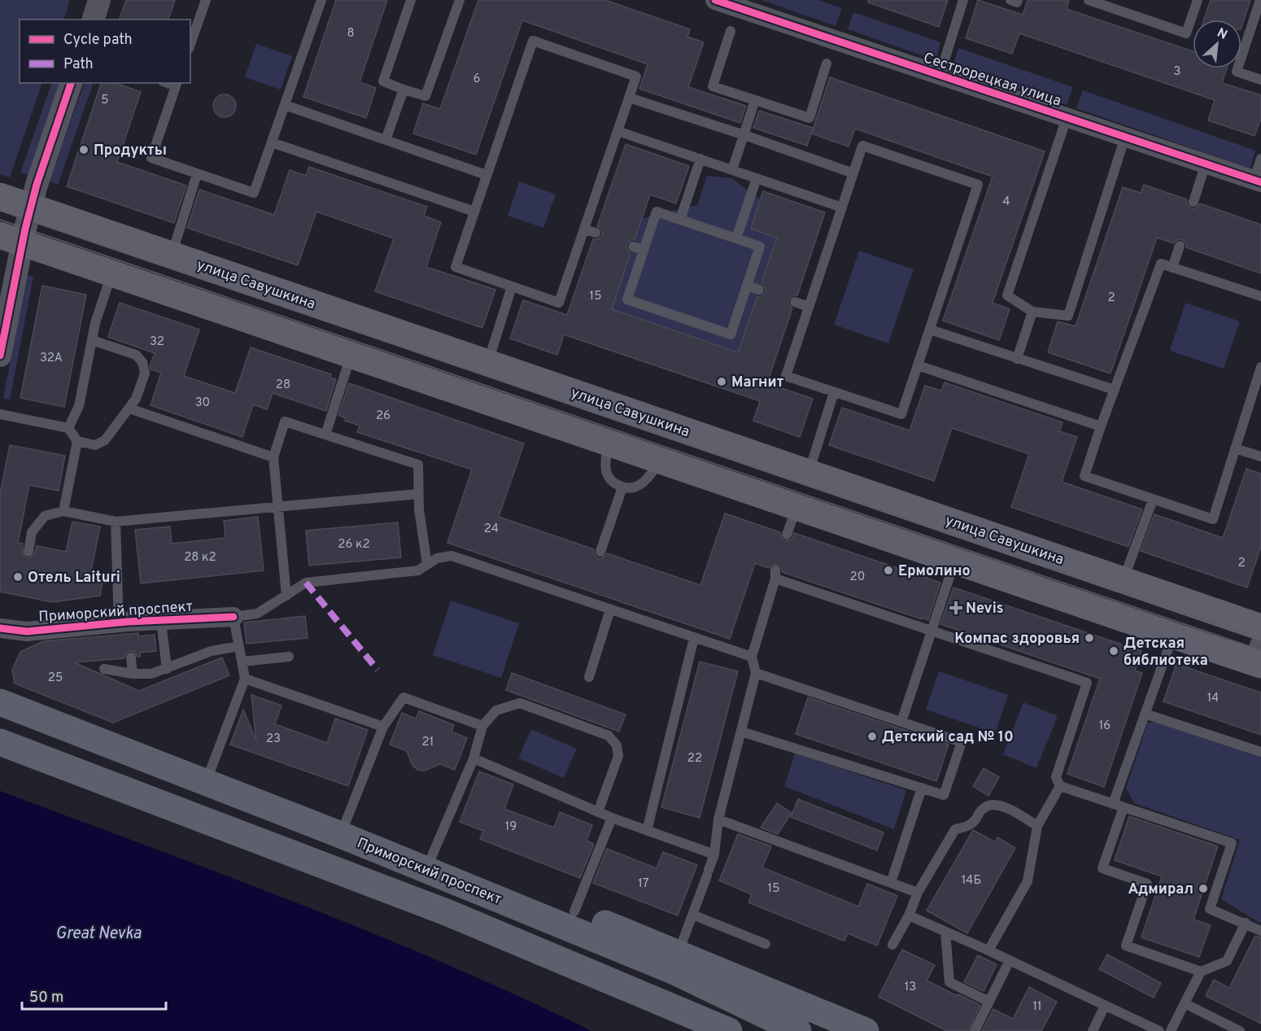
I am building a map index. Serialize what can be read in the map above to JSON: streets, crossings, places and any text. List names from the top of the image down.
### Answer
{
  "streets": {
    "main road": ["улица Савушкина", "Приморский проспект"],
    "street": ["Сестрорецкая улица"]
  },
  "water": ["Great Nevka"],
  "places": {
    "other": [
      "Продукты",
      "Магнит",
      "Ермолино",
      "Отель Laituri",
      "Компас здоровья",
      "Детская библиотека",
      "Детский сад № 10",
      "Адмирал"
    ],
    "health": ["Nevis"]
  },
  "house_numbers": [
    "8",
    "3",
    "6",
    "5",
    "4",
    "15",
    "2",
    "32",
    "32А",
    "28",
    "30",
    "26",
    "24",
    "26 к2",
    "28 к2",
    "2",
    "20",
    "25",
    "14",
    "16",
    "23",
    "21",
    "22",
    "19",
    "14Б",
    "17",
    "15",
    "13",
    "11"
  ],
  "legend": ["Cycle path", "Path"],
  "scale_bar": "50 m",
  "north": "top right"
}
